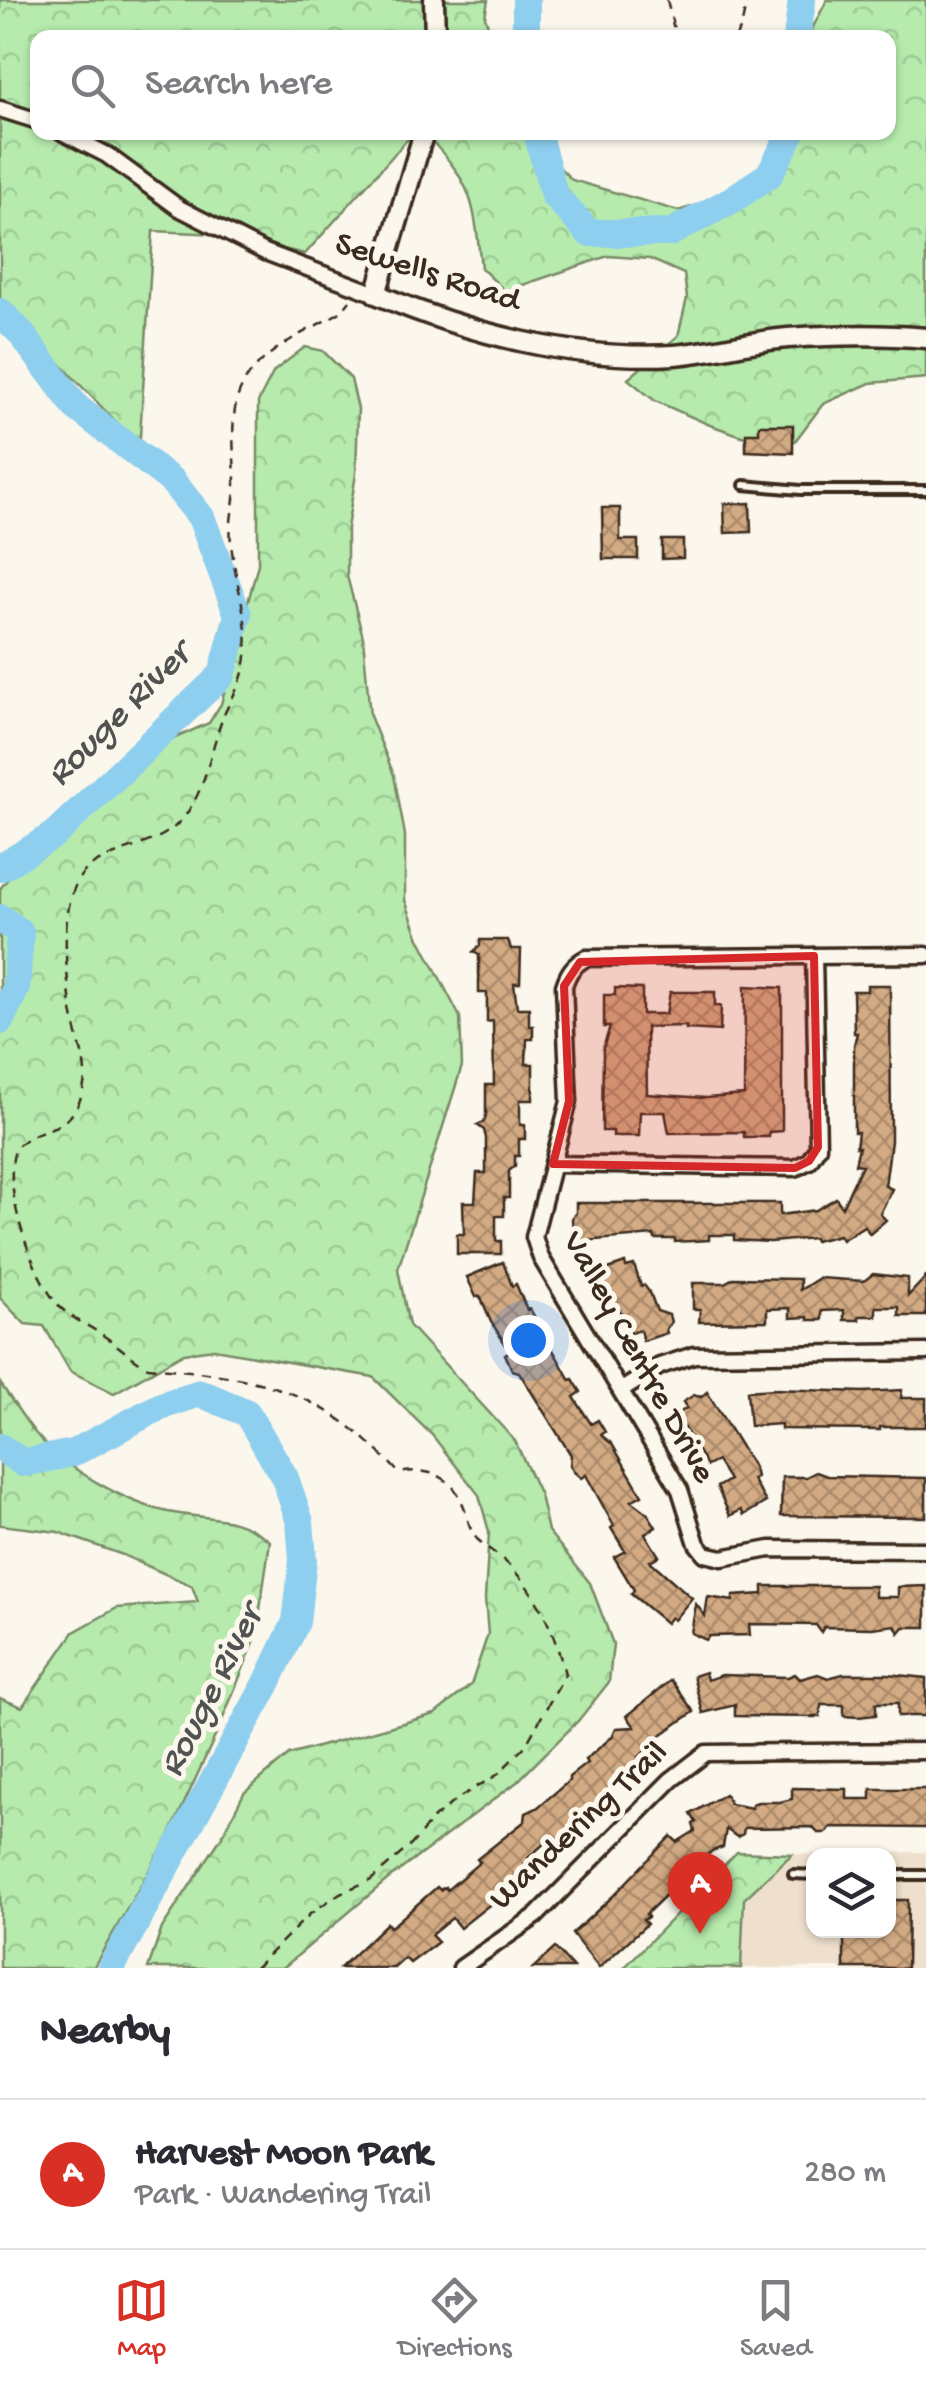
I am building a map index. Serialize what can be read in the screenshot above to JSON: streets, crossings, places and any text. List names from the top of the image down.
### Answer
{
  "streets": {
    "street": ["Sewells Road", "Valley Centre Drive", "Wandering Trail"]
  },
  "water": ["Rouge River"],
  "page": {
    "search": "Search here",
    "pins": "A",
    "heading": "Nearby",
    "list": [
      {
        "mark": "A",
        "name": "Harvest Moon Park",
        "note": "Park · Wandering Trail",
        "value": "280 m"
      }
    ],
    "nav": ["Map", "Directions", "Saved"]
  }
}
